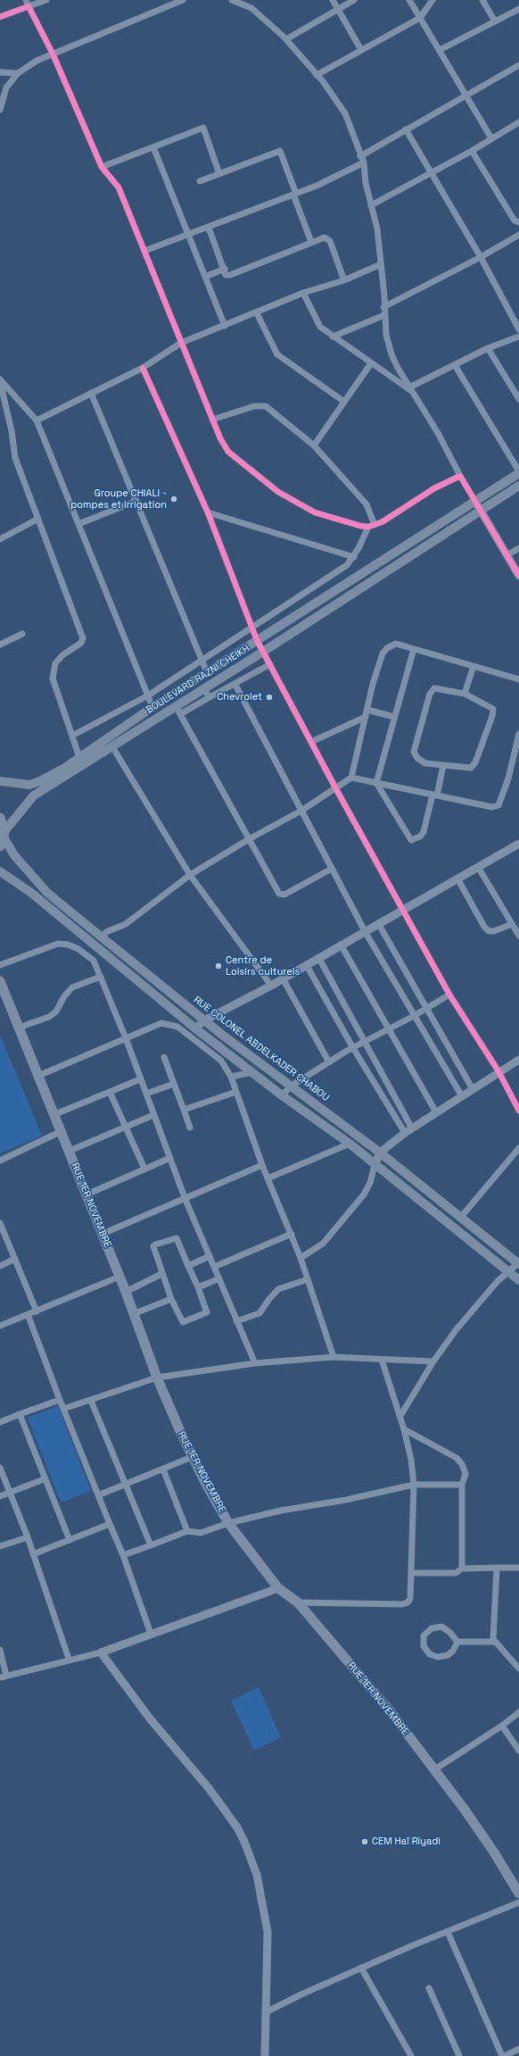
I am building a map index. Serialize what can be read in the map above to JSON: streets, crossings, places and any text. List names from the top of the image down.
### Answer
{
  "streets": {
    "main road": ["BOULEVARD RAZNI CHEIKH", "RUE COLONEL ABDELKADER CHABOU", "RUE 1ER NOVEMBRE"]
  },
  "crossings": [
    ["BOULEVARD RAZNI CHEIKH", "RUE COLONEL ABDELKADER CHABOU"]
  ],
  "places": [
    "Groupe CHIALI - pompes et irrigation",
    "Chevrolet",
    "Centre de Loisirs culturels",
    "CEM Haï Riyadi"
  ]
}
